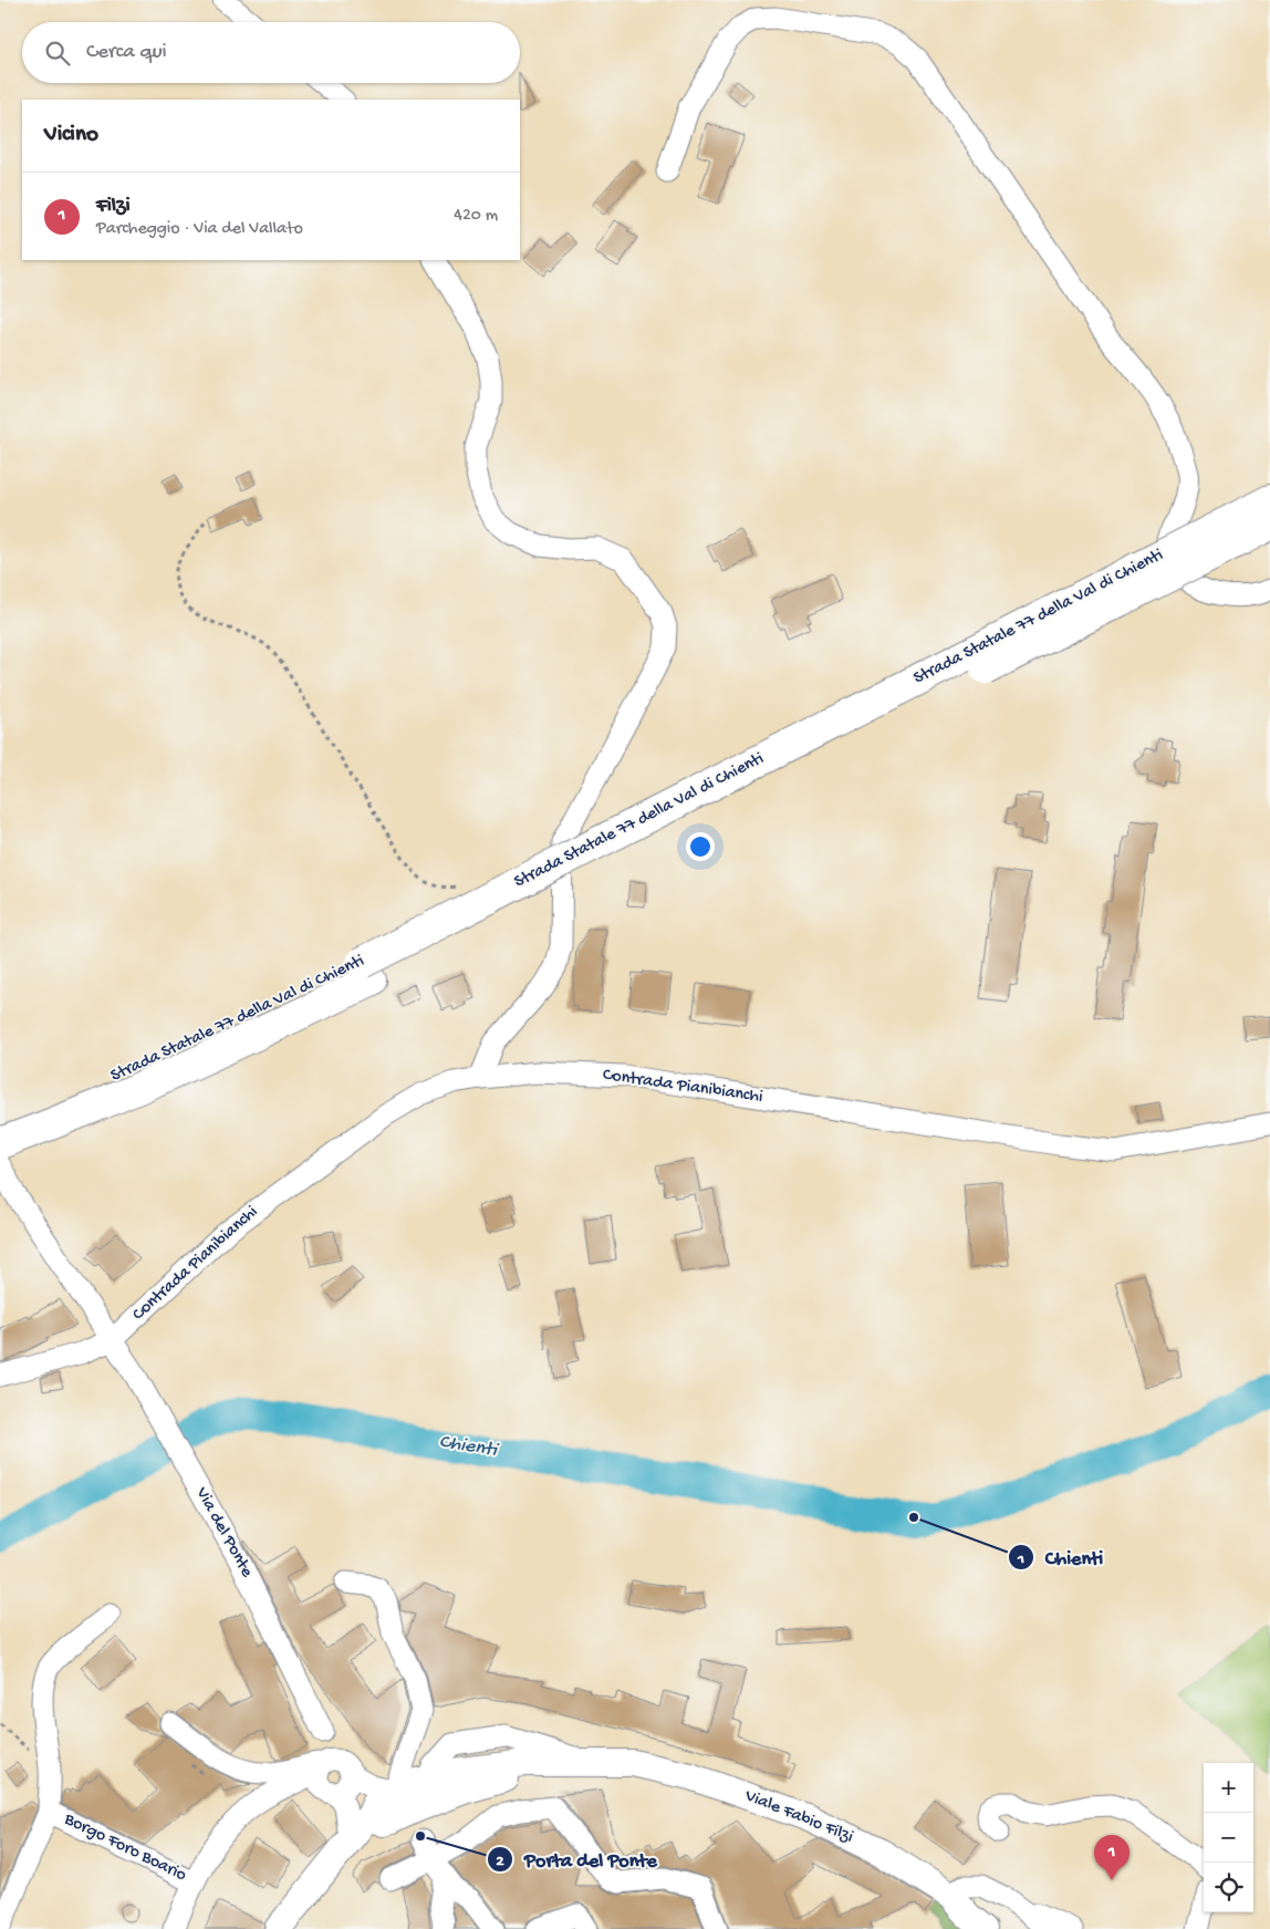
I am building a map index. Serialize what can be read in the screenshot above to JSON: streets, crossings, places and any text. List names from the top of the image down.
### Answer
{
  "streets": {
    "highway": ["Strada Statale 77 della Val di Chienti"],
    "main road": ["Viale Fabio Filzi"],
    "street": ["Contrada Pianibianchi", "Via del Ponte", "Borgo Foro Boario"]
  },
  "crossings": [
    ["Contrada Pianibianchi", "Via del Ponte"],
    ["Via del Ponte", "Viale Fabio Filzi"]
  ],
  "water": ["Chienti"],
  "places": ["Chienti", "Porta del Ponte"],
  "page": {
    "search": "Cerca qui",
    "heading": "Vicino",
    "list": [
      {
        "mark": "1",
        "name": "Filzi",
        "note": "Parcheggio · Via del Vallato",
        "value": "420 m"
      }
    ],
    "map_buttons": ["+", "−"],
    "pins": "1"
  }
}
